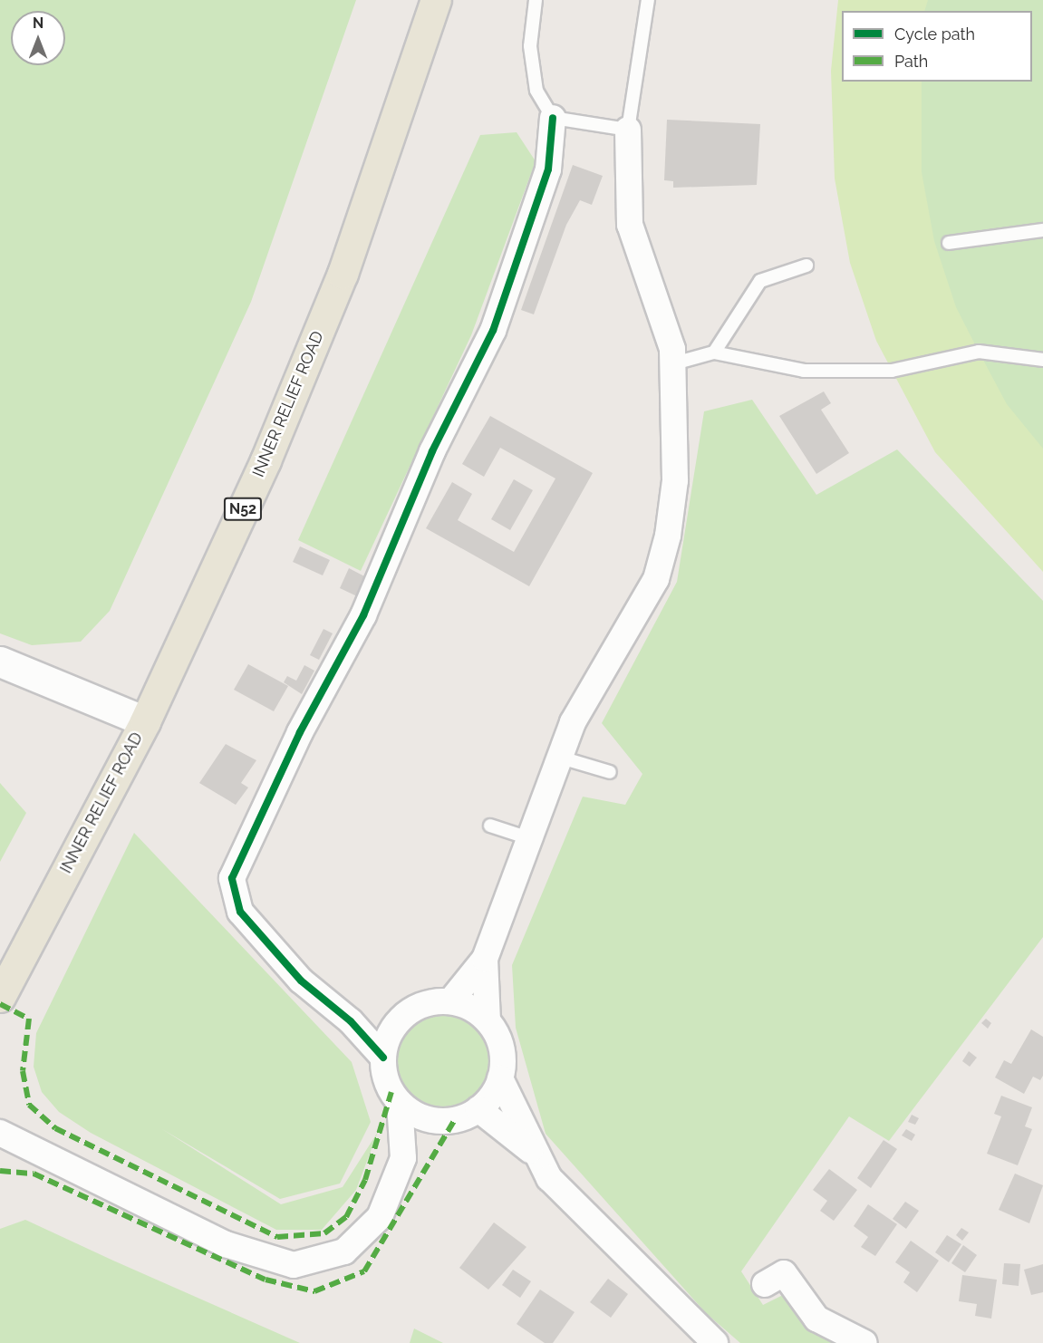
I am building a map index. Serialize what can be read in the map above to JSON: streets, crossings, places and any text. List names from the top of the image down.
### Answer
{
  "streets": {
    "main road": ["INNER RELIEF ROAD", "N52"]
  },
  "legend": ["Cycle path", "Path"],
  "north": "top"
}
